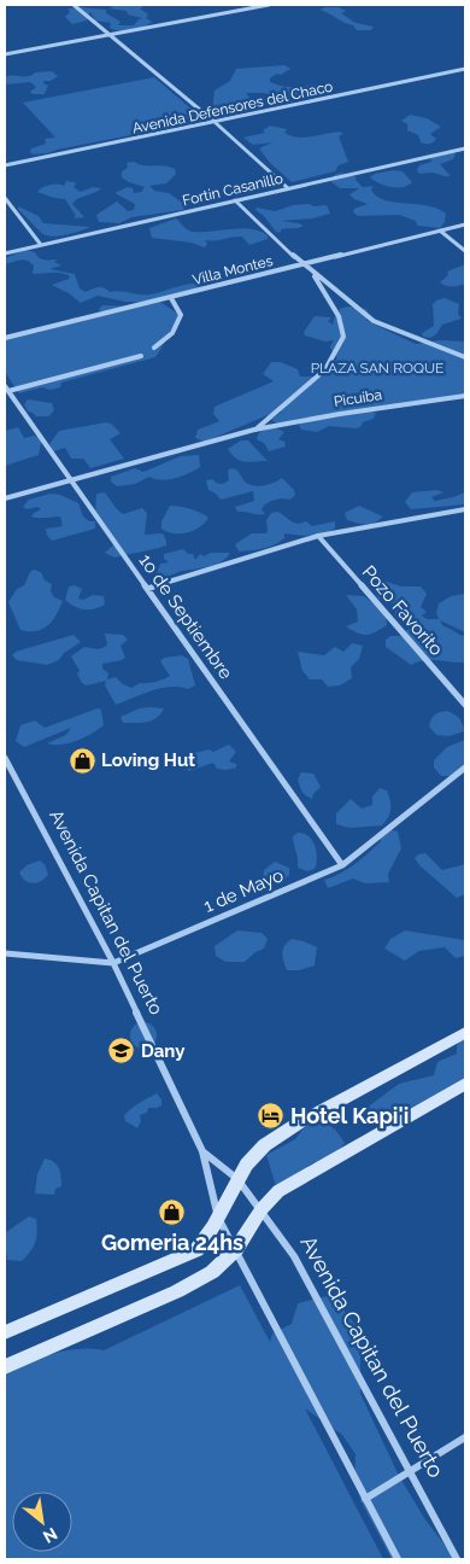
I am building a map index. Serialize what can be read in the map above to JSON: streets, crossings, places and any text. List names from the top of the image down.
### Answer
{
  "streets": {
    "street": [
      "Avenida Defensores del Chaco",
      "Fortin Casanillo",
      "Villa Montes",
      "Picuiba",
      "Pozo Favorito",
      "1o de Septiembre",
      "1 de Mayo",
      "Avenida Capitan del Puerto"
    ]
  },
  "crossings": [
    ["Picuiba", "1o de Septiembre"],
    ["1o de Septiembre", "1 de Mayo"],
    ["1 de Mayo", "Avenida Capitan del Puerto"]
  ],
  "parks": ["PLAZA SAN ROQUE"],
  "places": {
    "shop": ["Loving Hut", "Gomeria 24hs"],
    "school or university": ["Dany"],
    "hotel": ["Hotel Kapi'i"]
  },
  "north": "bottom right"
}
